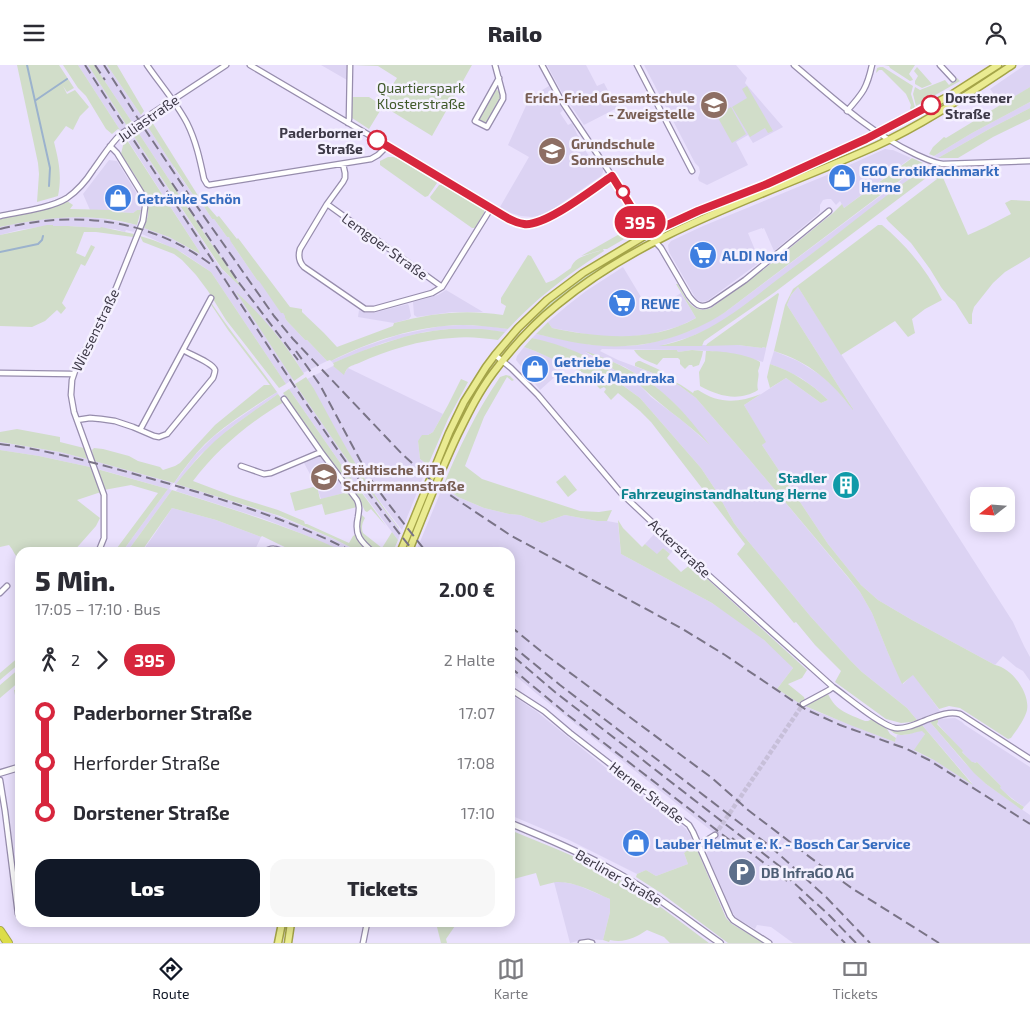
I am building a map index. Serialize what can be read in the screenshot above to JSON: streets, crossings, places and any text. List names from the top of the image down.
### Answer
{
  "streets": {
    "main road": ["Berliner Straße"],
    "street": [
      "Juliastraße",
      "Lemgoer Straße",
      "Wiesenstraße",
      "Ackerstraße",
      "Herner Straße"
    ]
  },
  "crossings": [
    ["Juliastraße", "Wiesenstraße"]
  ],
  "parks": ["Quartierspark Klosterstraße"],
  "places": {
    "school or university": ["Erich-Fried Gesamtschule - Zweigstelle", "Grundschule Sonnenschule", "Städtische KiTa Schirrmannstraße"],
    "other": ["Dorstener Straße", "Paderborner Straße"],
    "shop": [
      "EGO Erotikfachmarkt Herne",
      "Getränke Schön",
      "Getriebe Technik Mandraka",
      "Lauber Helmut e. K. - Bosch Car Service"
    ],
    "supermarket": ["ALDI Nord", "REWE"],
    "building": ["Stadler Fahrzeuginstandhaltung Herne"],
    "parking": ["DB InfraGO AG"]
  },
  "lines": ["bus line 395"],
  "north": "left",
  "page": {
    "header": "Railo",
    "on_map": "395",
    "heading": ["5 Min.", "17:05 – 17:10 · Bus", "2.00 €"],
    "legs": ["2", "395", "2 Halte"],
    "list": [
      {
        "name": "Paderborner Straße",
        "value": "17:07"
      },
      {
        "name": "Herforder Straße",
        "value": "17:08"
      },
      {
        "name": "Dorstener Straße",
        "value": "17:10"
      }
    ],
    "buttons": ["Los", "Tickets"],
    "tabs": ["Route", "Karte", "Tickets"]
  }
}
